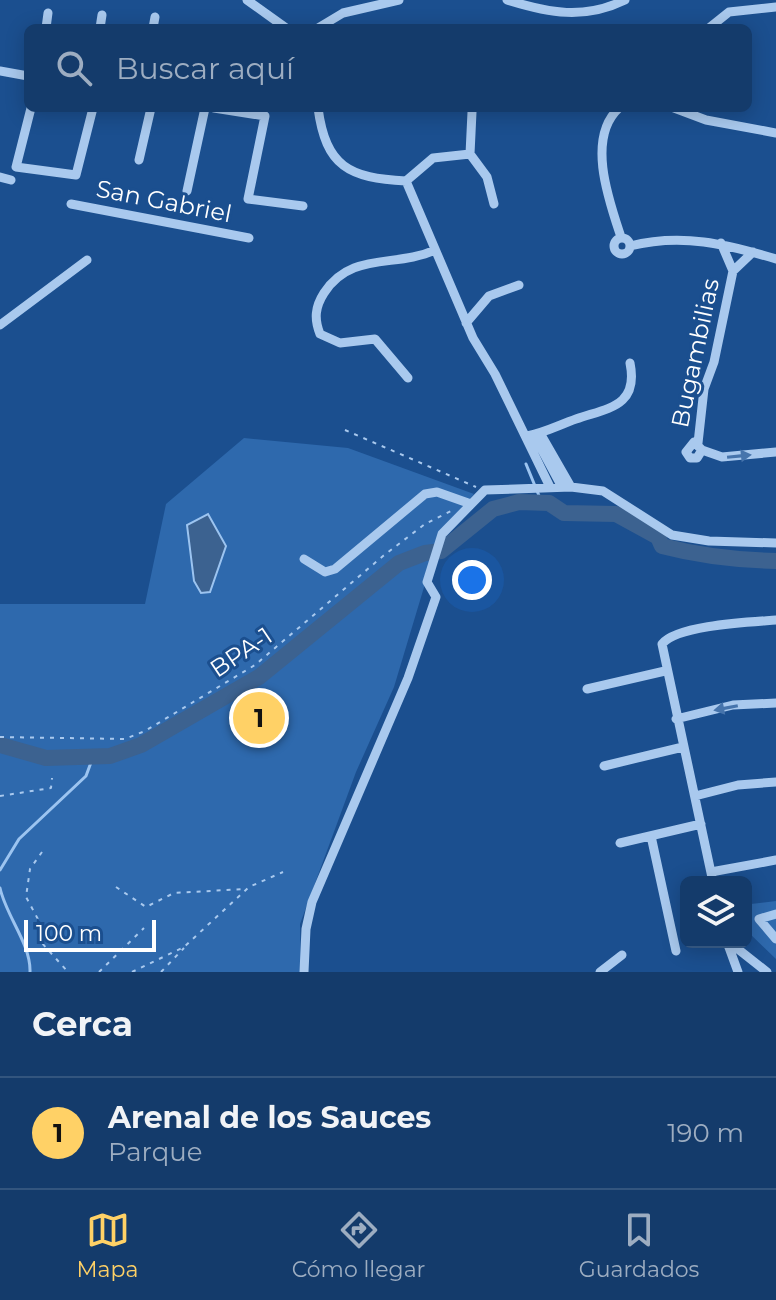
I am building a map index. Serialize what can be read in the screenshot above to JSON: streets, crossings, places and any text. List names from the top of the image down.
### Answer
{
  "streets": {
    "street": ["San Gabriel", "Bugambilias"]
  },
  "scale_bar": "100 m",
  "page": {
    "search": "Buscar aquí",
    "pins": "1",
    "scale": "100 m",
    "heading": "Cerca",
    "list": [
      {
        "mark": "1",
        "name": "Arenal de los Sauces",
        "note": "Parque",
        "value": "190 m"
      }
    ],
    "nav": ["Mapa", "Cómo llegar", "Guardados"]
  }
}
